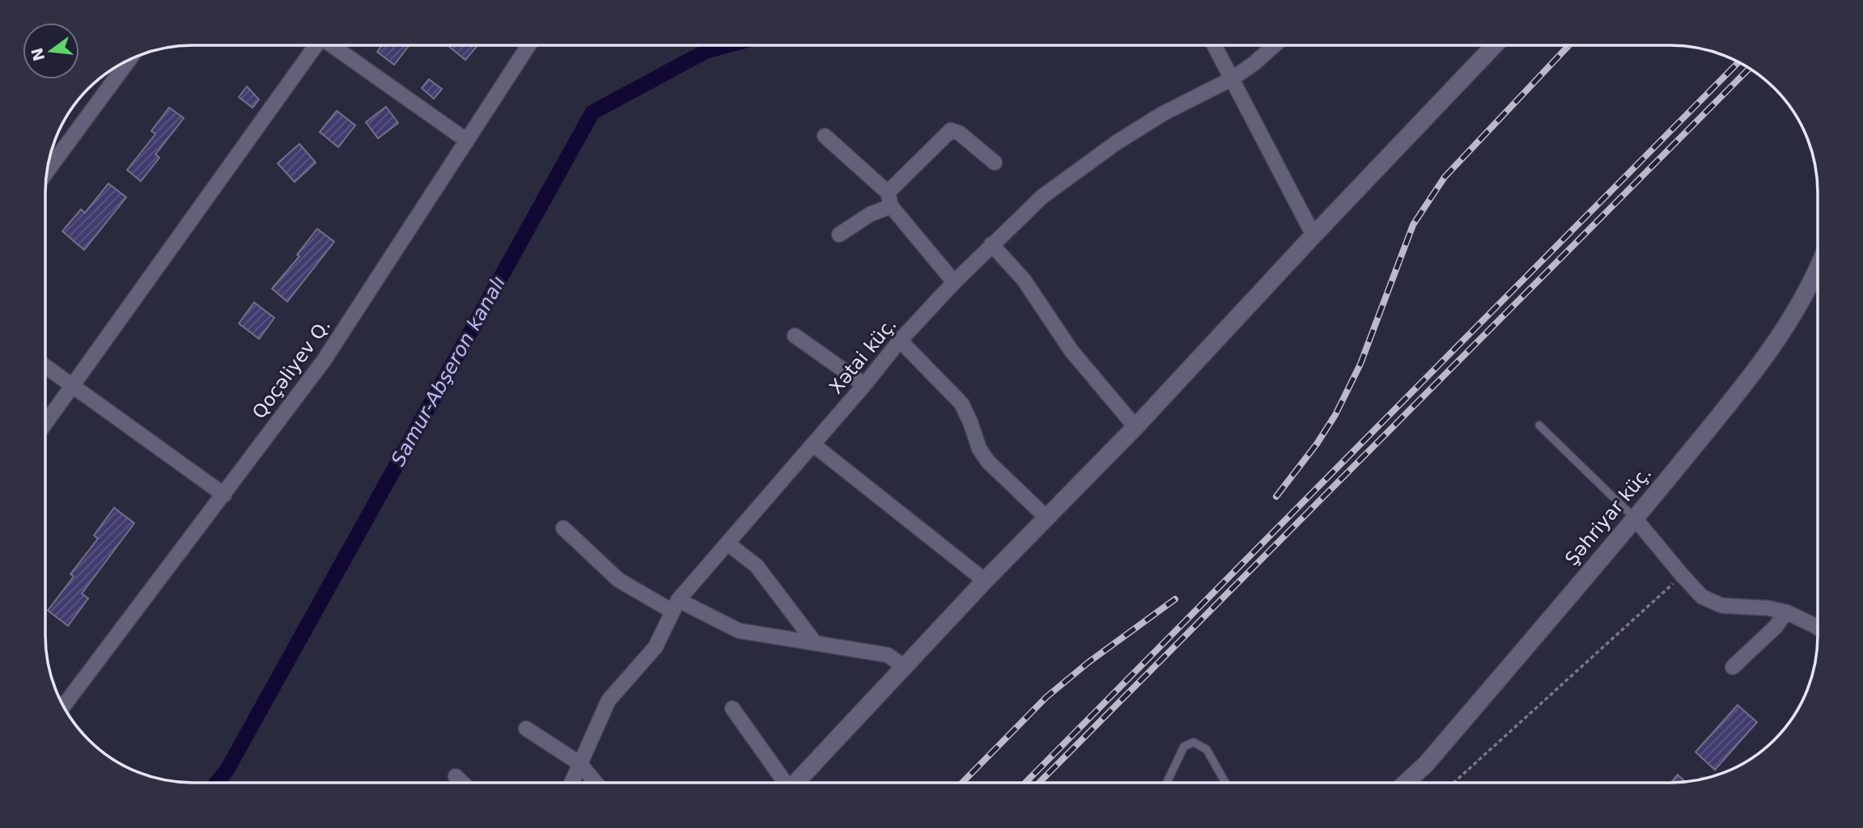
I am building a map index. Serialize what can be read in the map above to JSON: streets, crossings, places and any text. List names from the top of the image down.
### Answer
{
  "streets": {
    "street": ["Xətai küç.", "Qoçəliyev Q.", "Şəhriyar küç."]
  },
  "water": ["Samur-Abşeron kanalı"],
  "north": "left"
}
